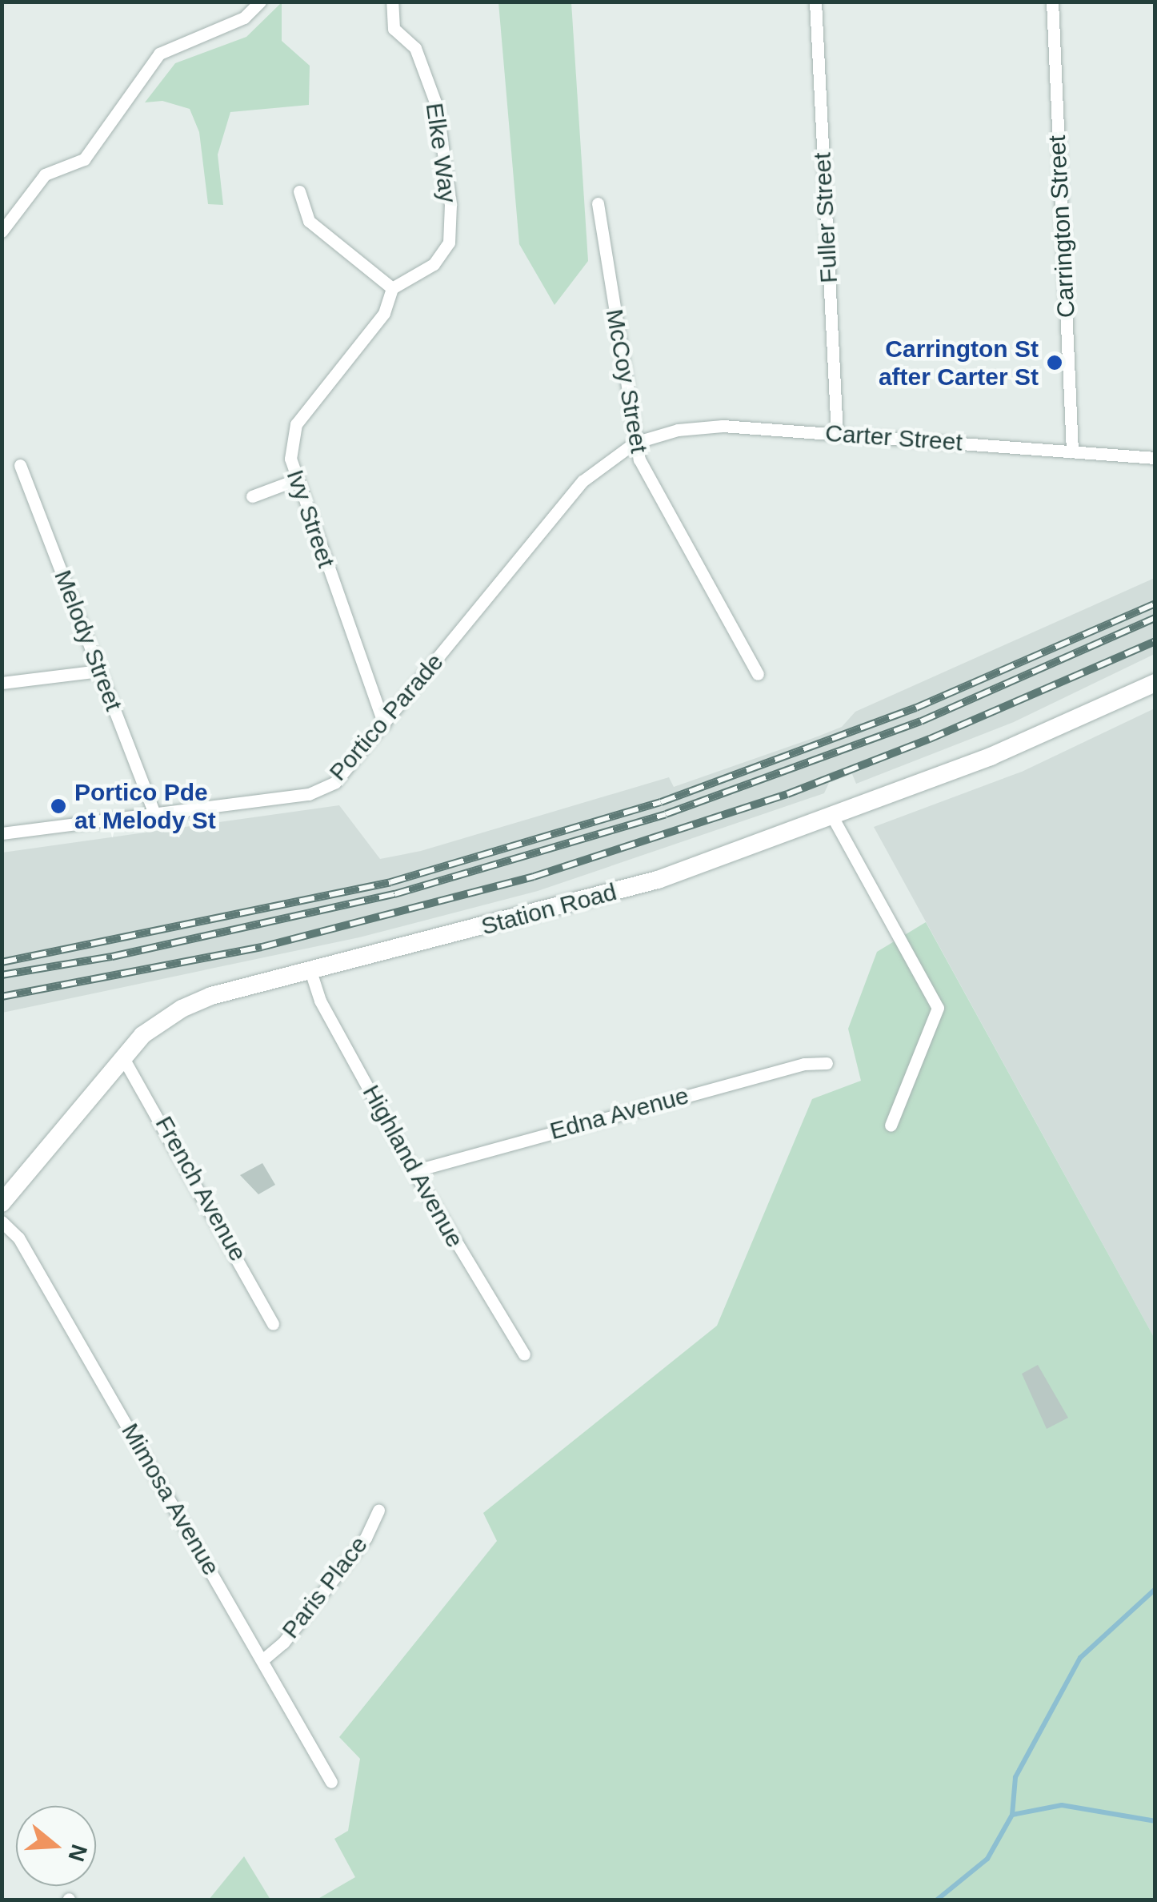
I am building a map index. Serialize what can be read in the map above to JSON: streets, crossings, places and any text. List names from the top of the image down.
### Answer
{
  "streets": {
    "main road": ["Station Road"],
    "street": [
      "Elke Way",
      "Fuller Street",
      "Carrington Street",
      "McCoy Street",
      "Carter Street",
      "Ivy Street",
      "Melody Street",
      "Portico Parade",
      "Edna Avenue",
      "Highland Avenue",
      "French Avenue",
      "Mimosa Avenue",
      "Paris Place"
    ]
  },
  "crossings": [
    ["Elke Way", "Ivy Street"],
    ["Fuller Street", "Carter Street"],
    ["Carrington Street", "Carter Street"],
    ["McCoy Street", "Carter Street"],
    ["McCoy Street", "Portico Parade"],
    ["Carter Street", "Portico Parade"],
    ["Ivy Street", "Portico Parade"],
    ["Melody Street", "Portico Parade"],
    ["Station Road", "Highland Avenue"],
    ["Station Road", "French Avenue"],
    ["Edna Avenue", "Highland Avenue"],
    ["Mimosa Avenue", "Paris Place"]
  ],
  "places": ["Carrington St after Carter St", "Portico Pde at Melody St"],
  "north": "right"
}
